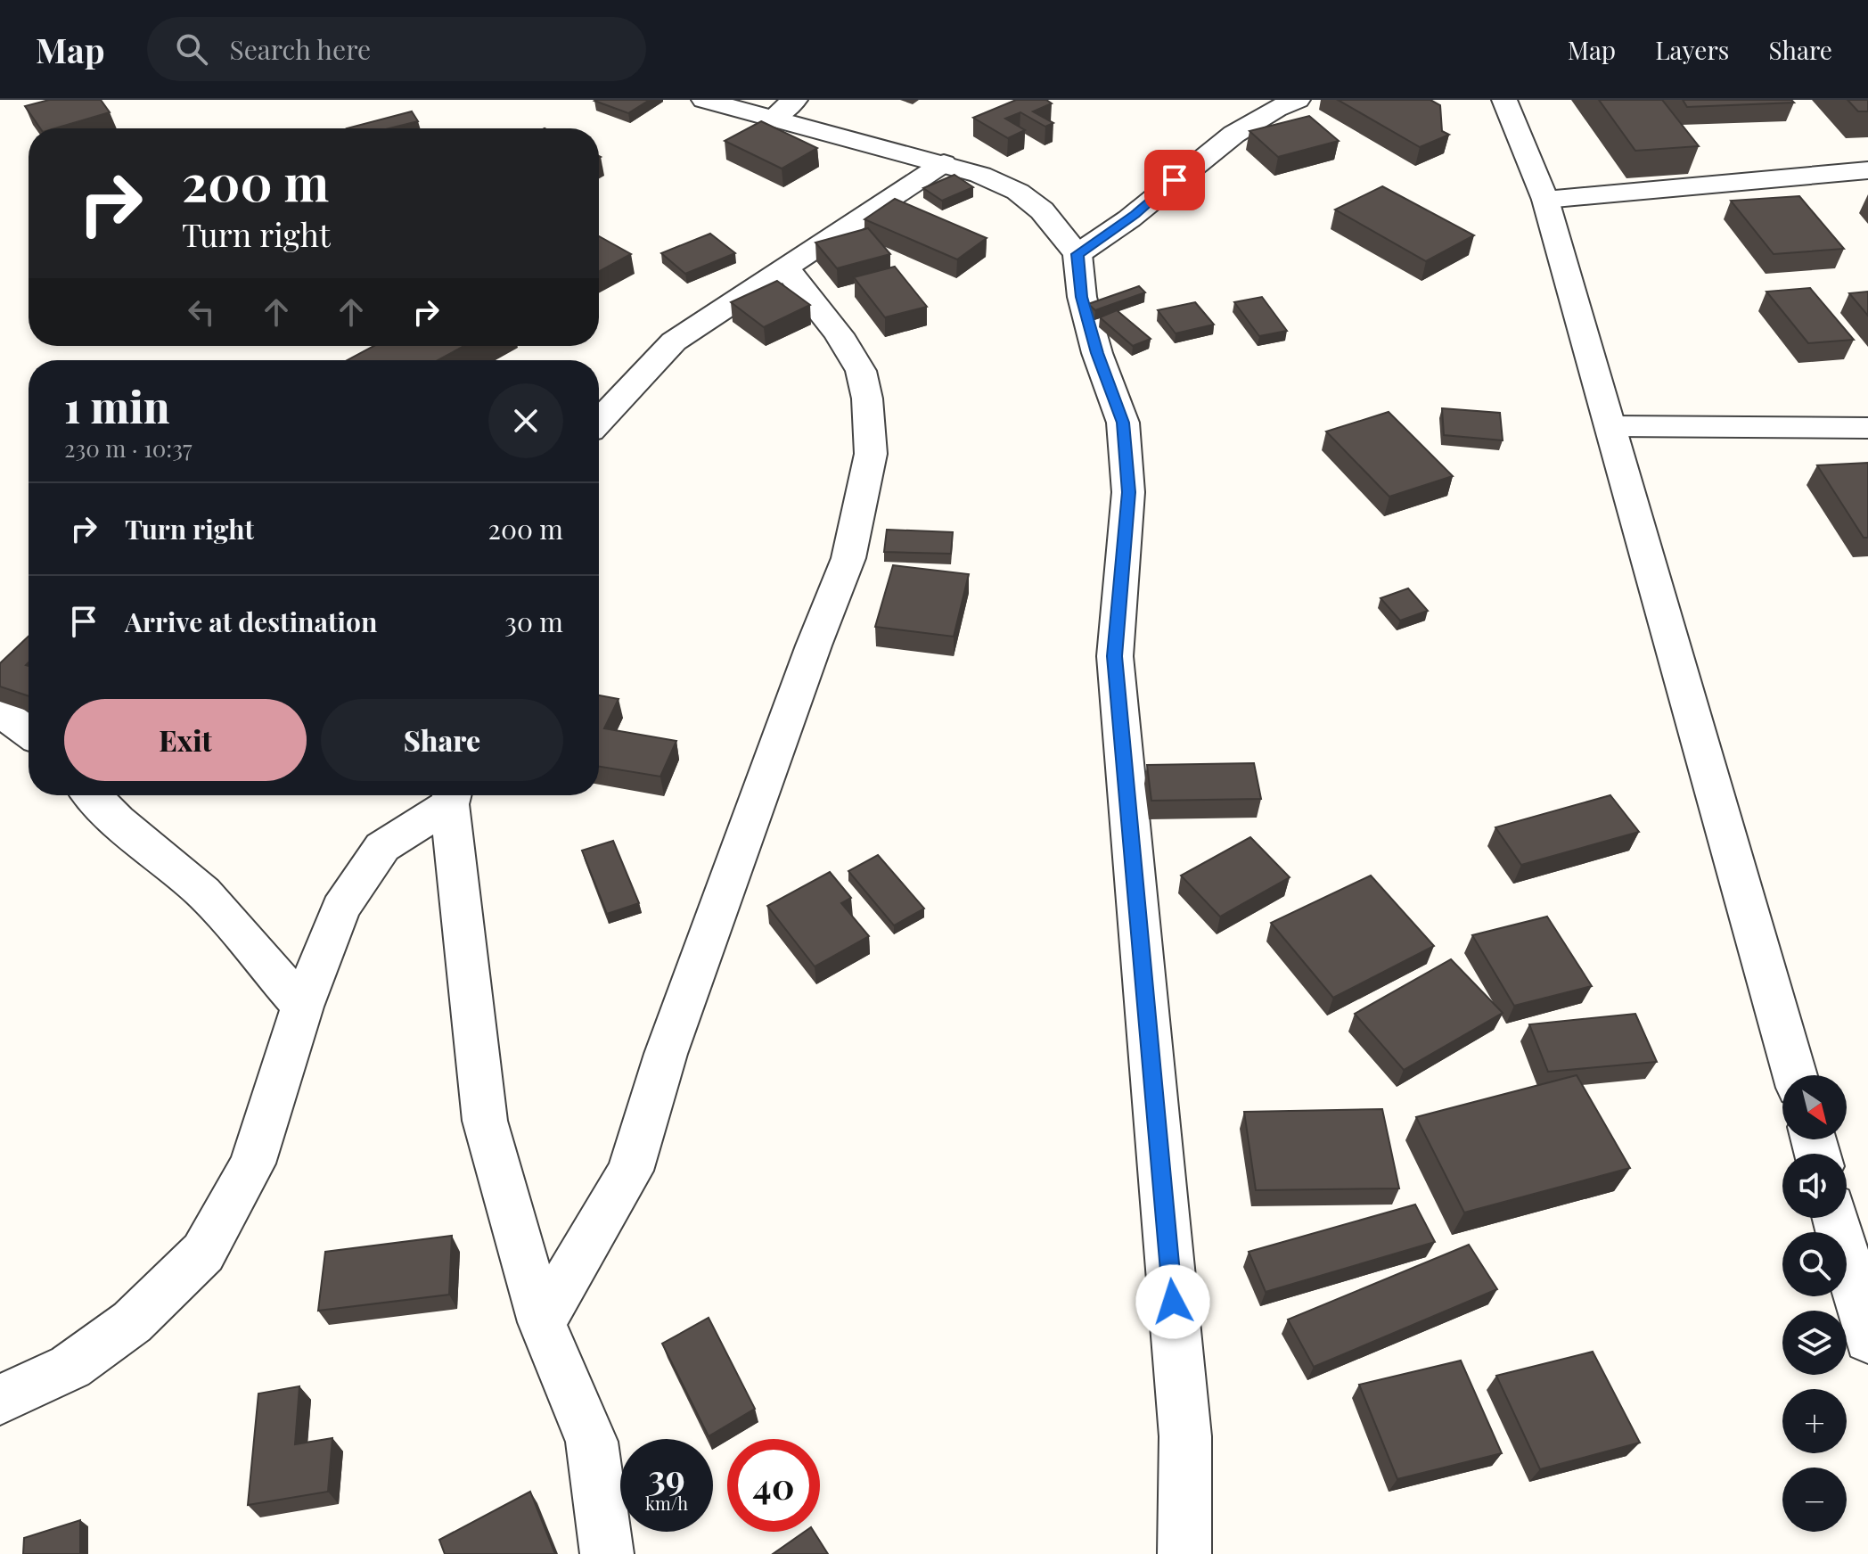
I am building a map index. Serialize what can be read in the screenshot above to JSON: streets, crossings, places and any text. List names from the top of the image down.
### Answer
{
  "north": "bottom right",
  "page": {
    "header": "Map",
    "search": "Search here",
    "nav": ["Map", "Layers", "Share"],
    "turn": ["200 m", "Turn right"],
    "heading": ["1 min", "230 m · 10:37"],
    "list": [
      {
        "name": "Turn right",
        "value": "200 m"
      },
      {
        "name": "Arrive at destination",
        "value": "30 m"
      }
    ],
    "buttons": ["Exit", "Share"],
    "map_buttons": ["+", "−"],
    "speed": "39 km/h",
    "limit": "40"
  }
}
